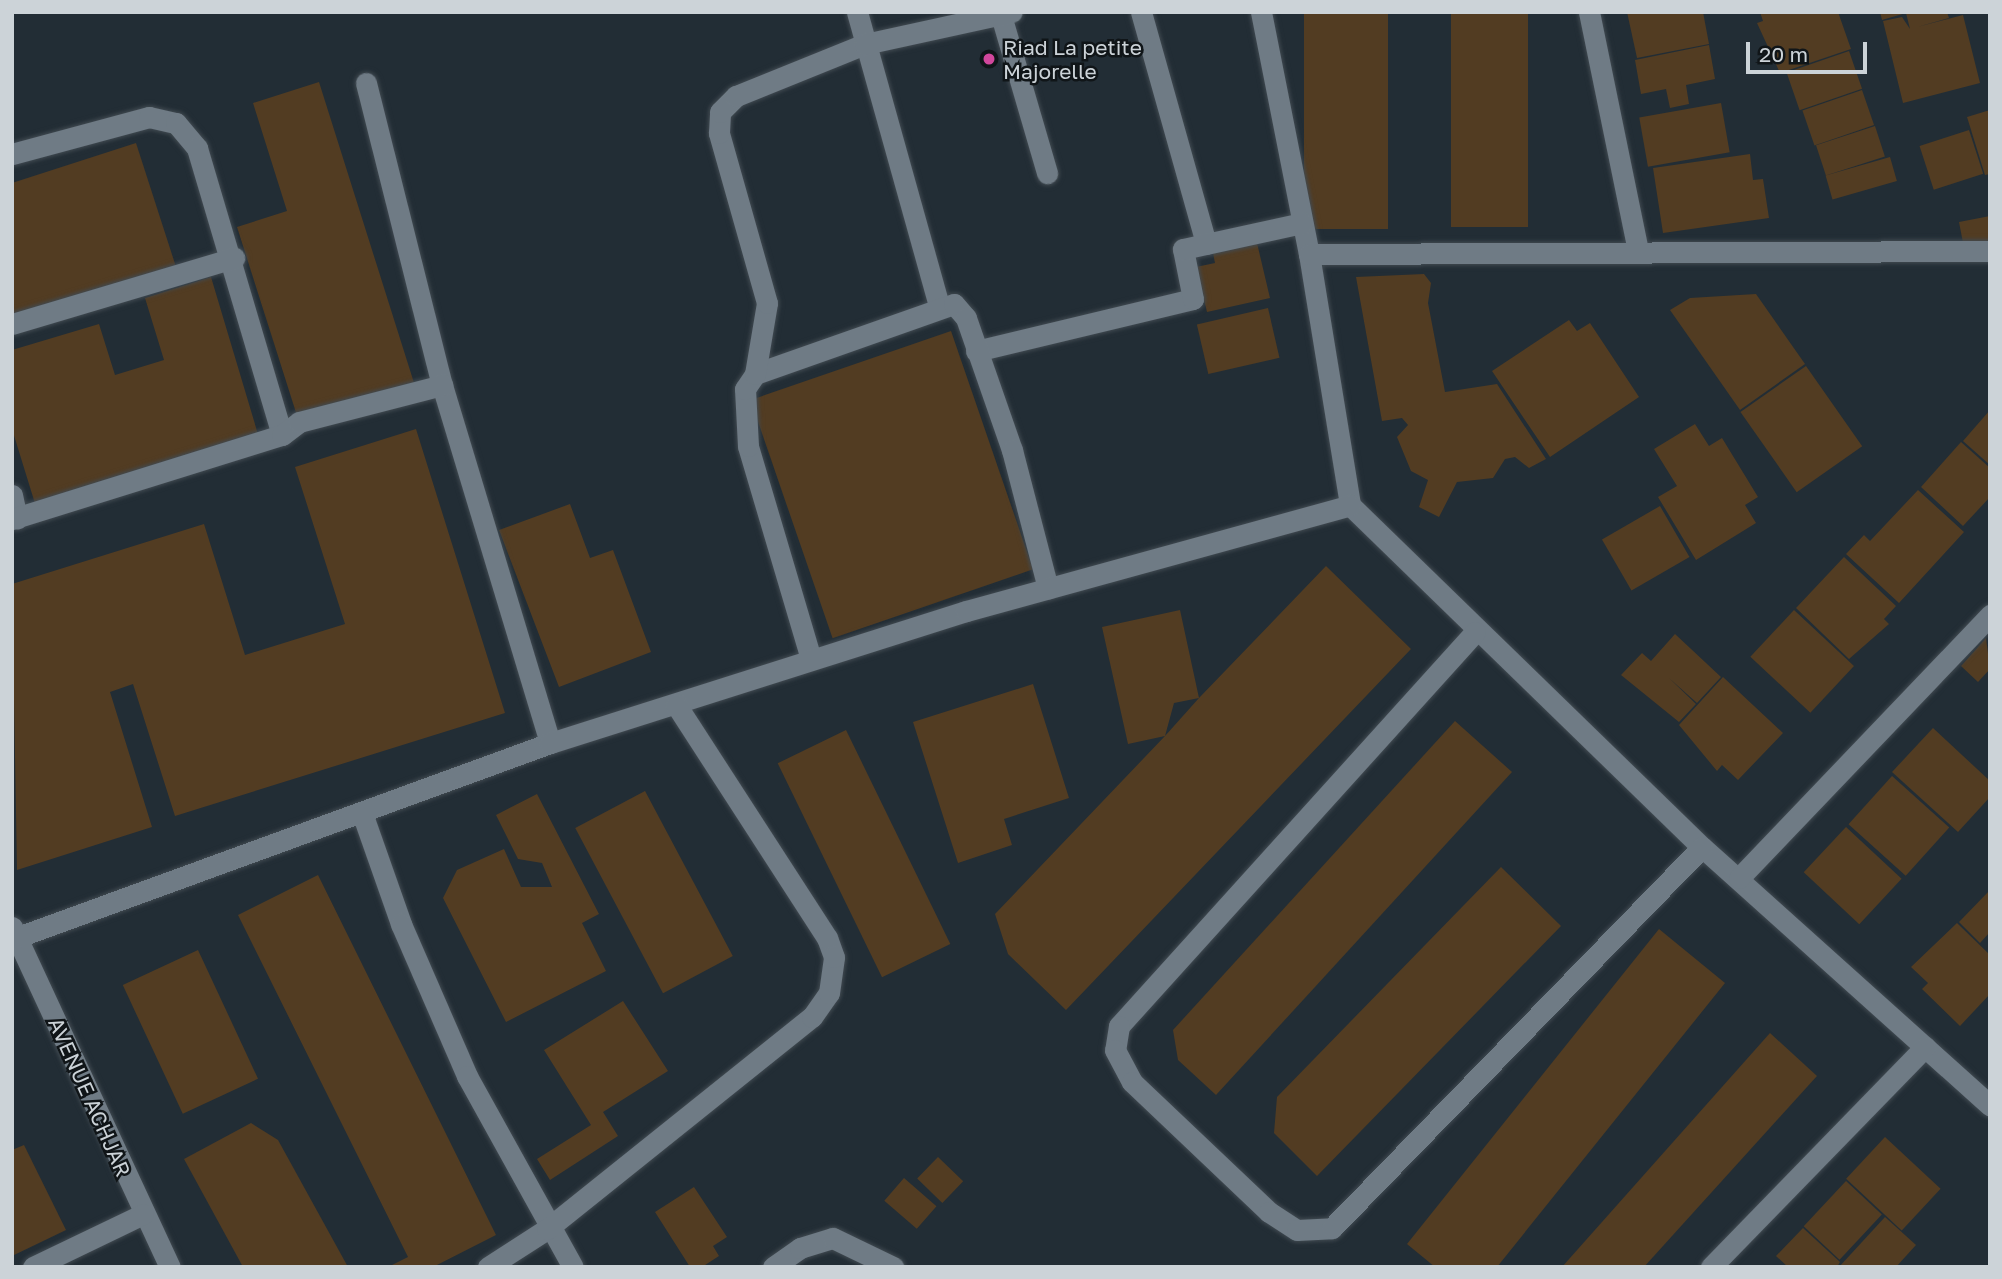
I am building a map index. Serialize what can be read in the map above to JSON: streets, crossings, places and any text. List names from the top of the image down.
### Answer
{
  "streets": {
    "street": ["AVENUE ACHJAR"]
  },
  "places": ["Riad La petite Majorelle"],
  "scale_bar": "20 m"
}
